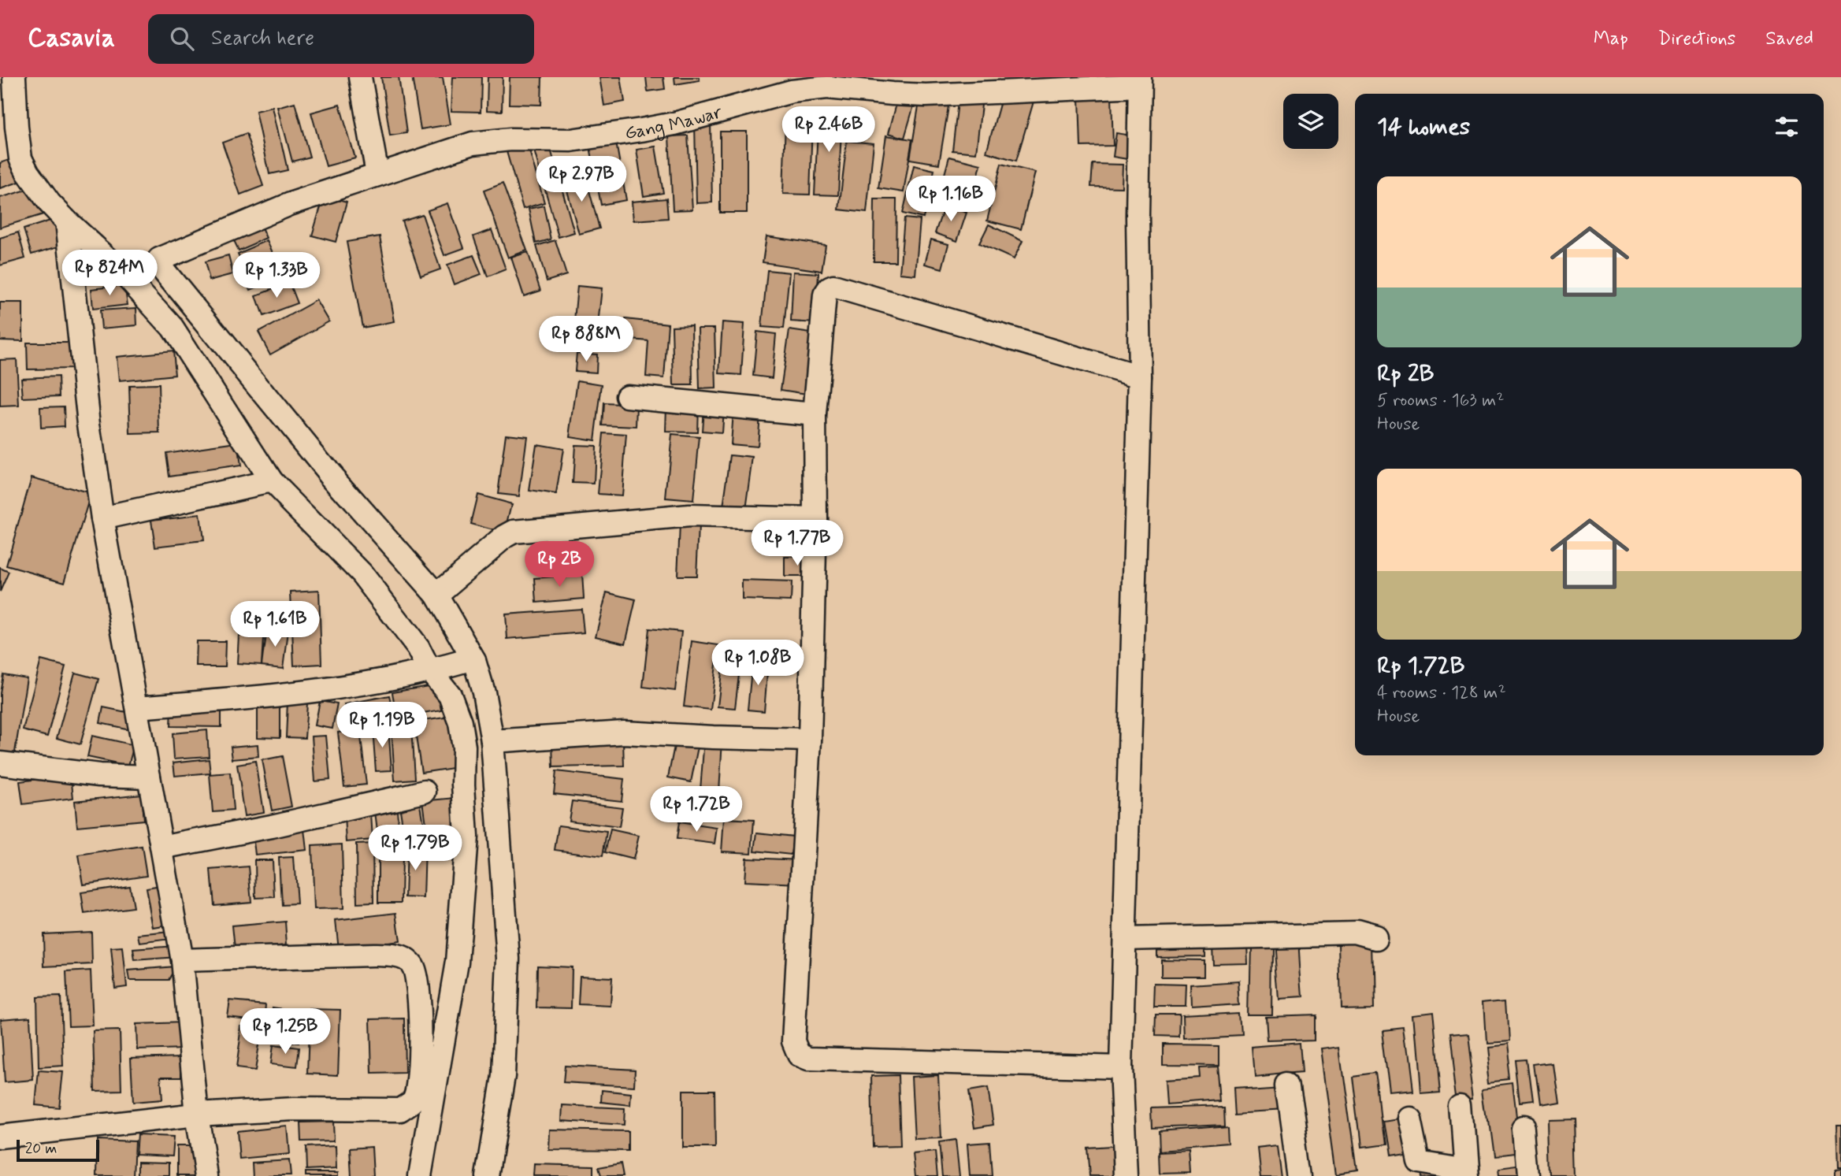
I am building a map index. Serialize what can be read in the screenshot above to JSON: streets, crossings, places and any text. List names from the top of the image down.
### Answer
{
  "streets": {
    "street": ["Gang Mawar"]
  },
  "scale_bar": "20 m",
  "page": {
    "header": "Casavia",
    "search": "Search here",
    "nav": ["Map", "Directions", "Saved"],
    "heading": "14 homes",
    "price": [
      "Rp 2.46B",
      "Rp 2.97B",
      "Rp 1.16B",
      "Rp 824M",
      "Rp 1.33B",
      "Rp 888M",
      "Rp 1.77B",
      "Rp 2B",
      "Rp 1.61B",
      "Rp 1.08B",
      "Rp 1.19B",
      "Rp 1.72B",
      "Rp 1.79B",
      "Rp 1.25B"
    ],
    "list": [
      {
        "name": "Rp 2B",
        "note": "5 rooms · 163 m² · House"
      },
      {
        "name": "Rp 1.72B",
        "note": "4 rooms · 128 m² · House"
      }
    ],
    "scale": "20 m"
  }
}
